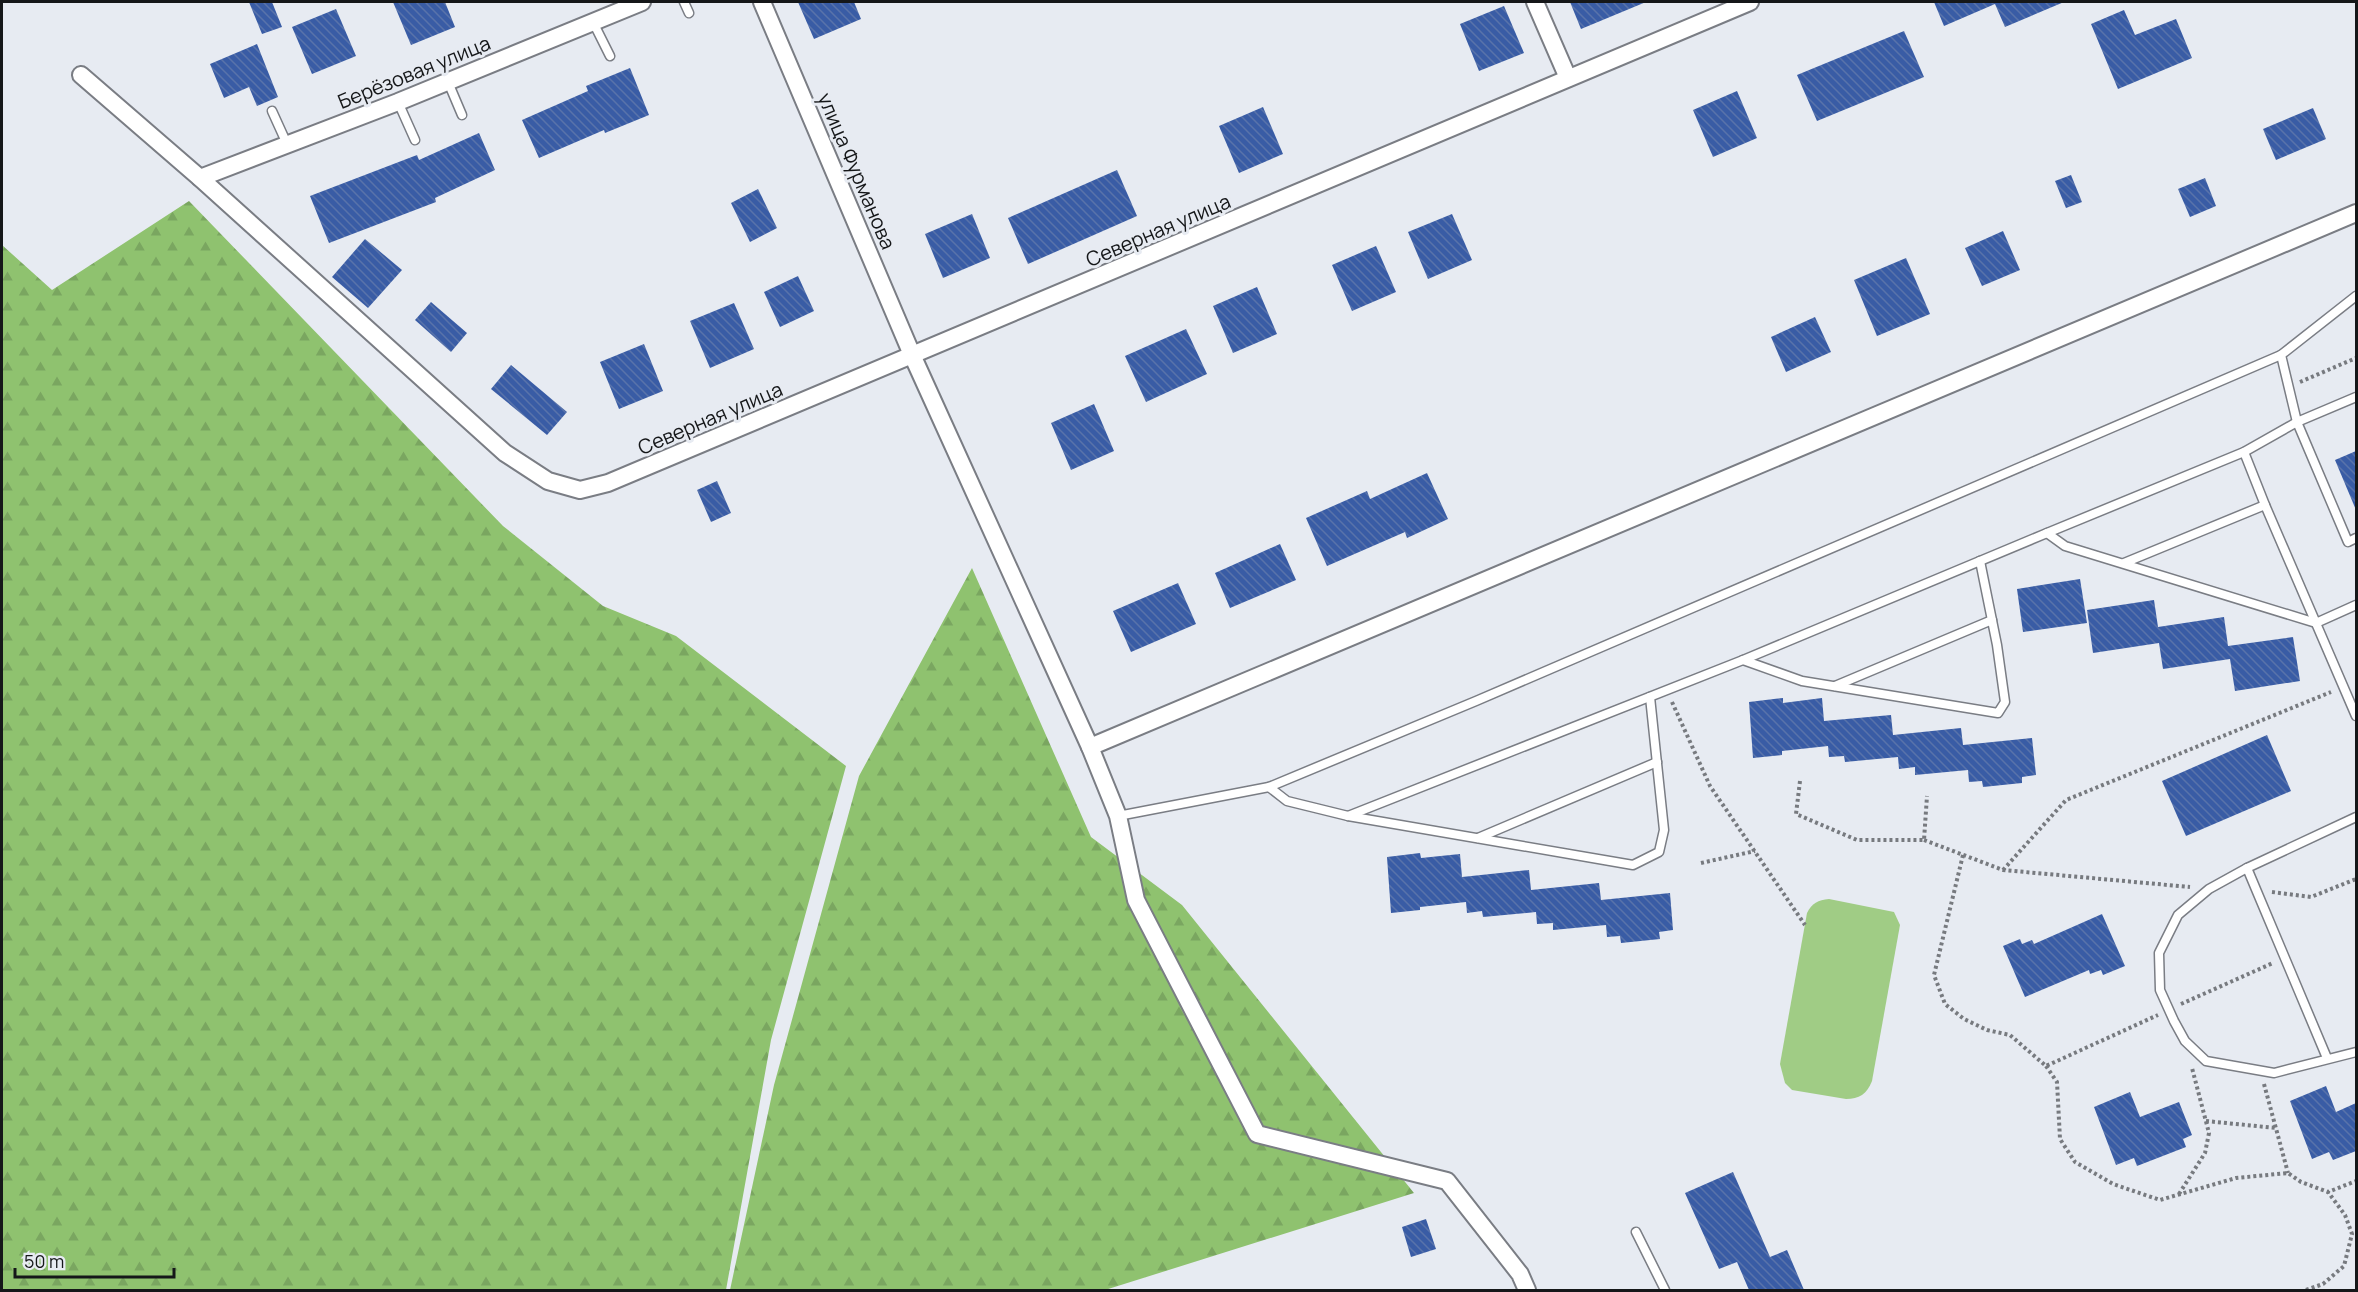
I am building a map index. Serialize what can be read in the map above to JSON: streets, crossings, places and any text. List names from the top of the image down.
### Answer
{
  "streets": {
    "street": ["Берёзовая улица", "улица Фурманова", "Северная улица"]
  },
  "crossings": [
    ["Берёзовая улица", "Северная улица"],
    ["улица Фурманова", "Северная улица"]
  ],
  "scale_bar": "50 m"
}
